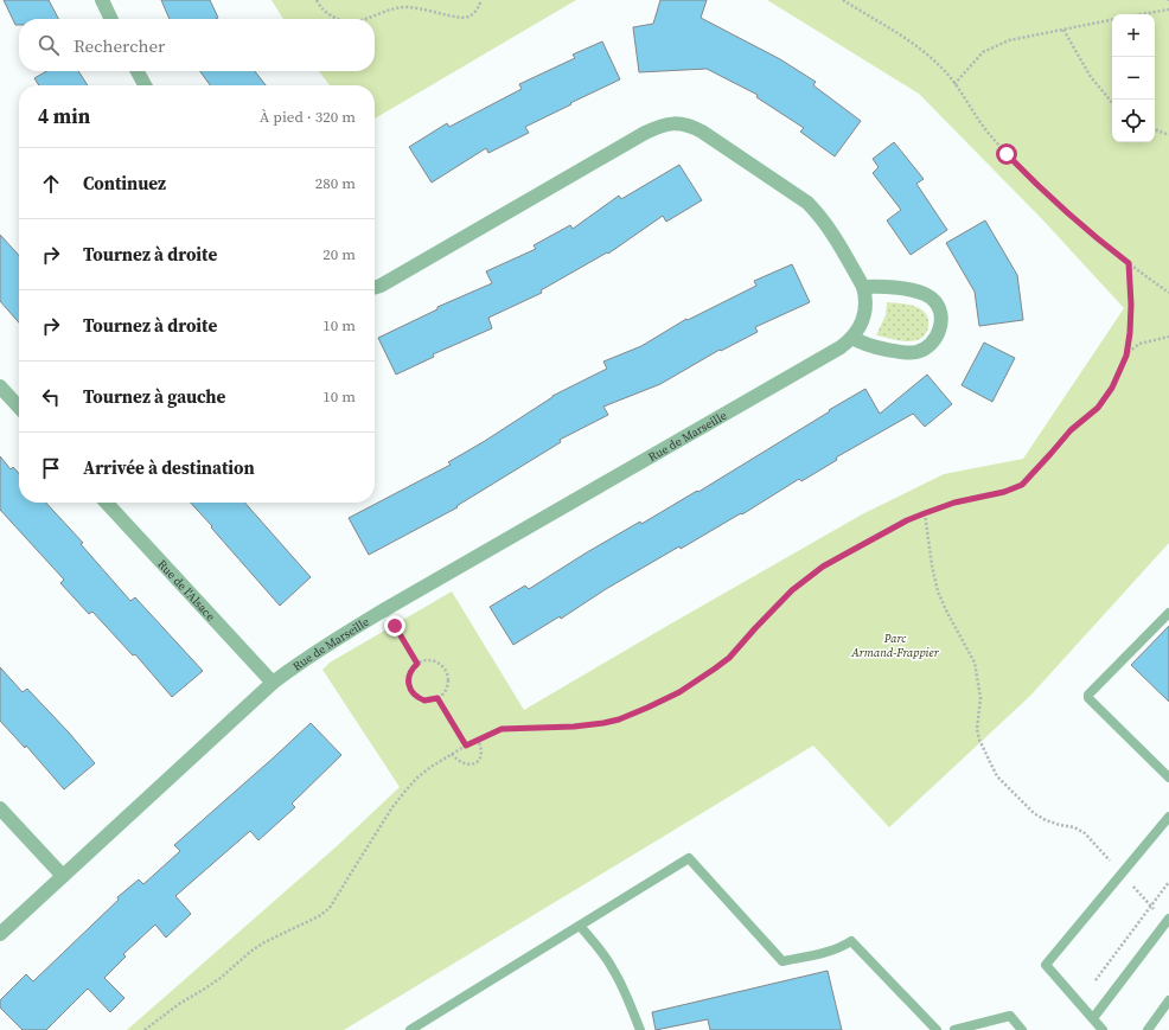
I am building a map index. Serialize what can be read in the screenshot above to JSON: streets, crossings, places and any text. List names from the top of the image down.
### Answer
{
  "streets": {
    "street": ["Rue de Marseille", "Rue de l'Alsace"]
  },
  "crossings": [
    ["Rue de Marseille", "Rue de l'Alsace"]
  ],
  "parks": ["Parc Armand-Frappier"],
  "page": {
    "map_buttons": ["+", "−"],
    "search": "Rechercher",
    "heading": ["4 min", "À pied · 320 m"],
    "list": [
      ["Continuez", "280 m"],
      ["Tournez à droite", "20 m"],
      ["Tournez à droite", "10 m"],
      ["Tournez à gauche", "10 m"],
      "Arrivée à destination"
    ]
  }
}
